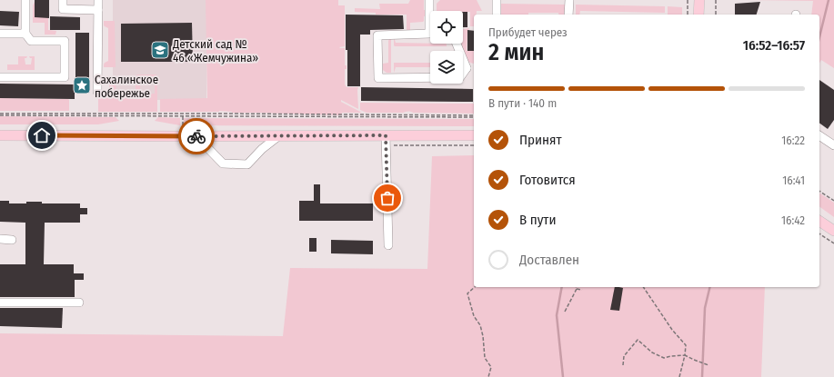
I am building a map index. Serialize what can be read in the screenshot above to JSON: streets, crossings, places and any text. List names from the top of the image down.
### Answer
{
  "places": {
    "school or university": ["Детский сад № 46 «Жемчужина»"],
    "place": ["Сахалинское побережье"]
  },
  "page": {
    "heading": ["2 мин", "Прибудет через", "16:52–16:57"],
    "bar": "В пути · 140 m",
    "list": [
      ["Принят", "16:22"],
      ["Готовится", "16:41"],
      ["В пути", "16:42"],
      "Доставлен"
    ]
  }
}
